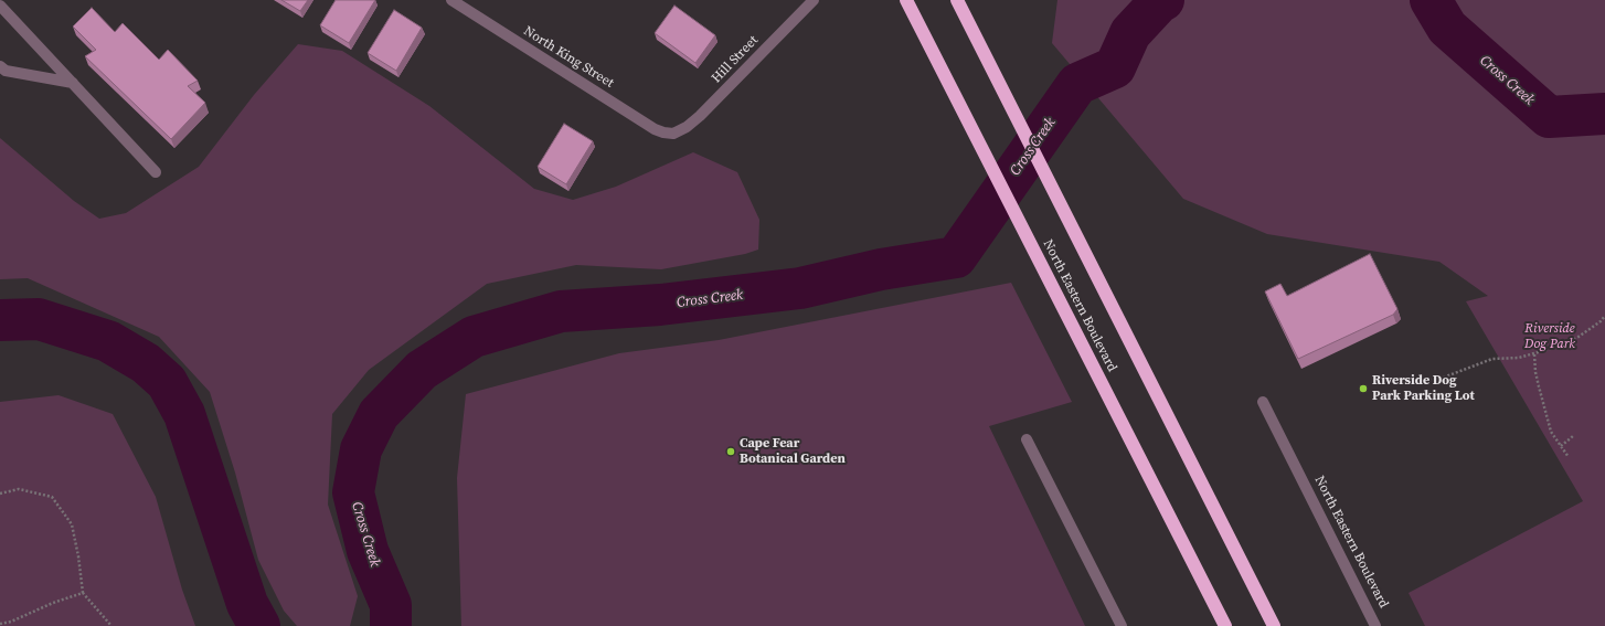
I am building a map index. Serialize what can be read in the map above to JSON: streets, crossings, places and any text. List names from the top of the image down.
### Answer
{
  "streets": {
    "highway": ["North Eastern Boulevard"],
    "street": ["North King Street", "Hill Street"]
  },
  "crossings": [
    ["North King Street", "Hill Street"]
  ],
  "water": ["Cross Creek"],
  "parks": ["Riverside Dog Park"],
  "places": ["Riverside Dog Park Parking Lot", "Cape Fear Botanical Garden"]
}
